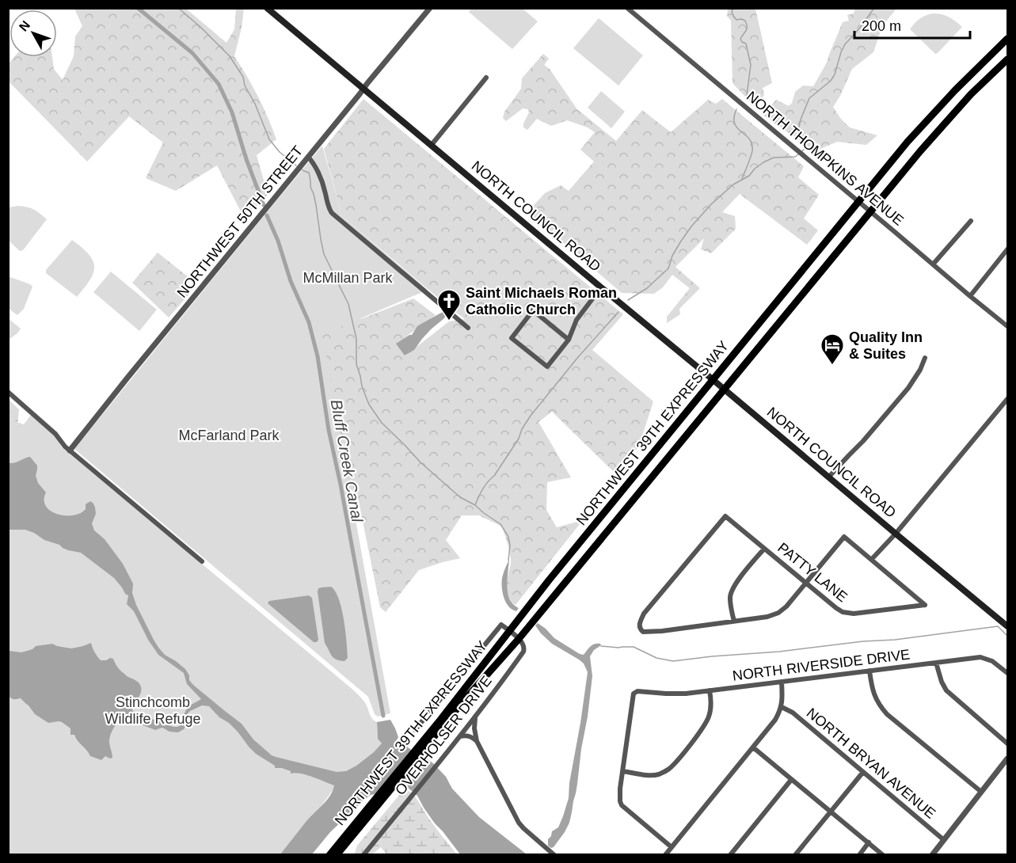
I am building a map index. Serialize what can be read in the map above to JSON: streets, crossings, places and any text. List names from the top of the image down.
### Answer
{
  "streets": {
    "highway": ["NORTHWEST 39TH EXPRESSWAY"],
    "main road": ["NORTH COUNCIL ROAD"],
    "street": [
      "NORTH THOMPKINS AVENUE",
      "NORTHWEST 50TH STREET",
      "PATTY LANE",
      "NORTH RIVERSIDE DRIVE",
      "OVERHOLSER DRIVE",
      "NORTH BRYAN AVENUE"
    ]
  },
  "crossings": [
    ["NORTH THOMPKINS AVENUE", "NORTHWEST 39TH EXPRESSWAY"],
    ["NORTH COUNCIL ROAD", "NORTHWEST 50TH STREET"],
    ["NORTH COUNCIL ROAD", "NORTHWEST 39TH EXPRESSWAY"],
    ["NORTHWEST 39TH EXPRESSWAY", "OVERHOLSER DRIVE"]
  ],
  "water": ["Bluff Creek Canal"],
  "parks": ["McMillan Park", "McFarland Park", "Stinchcomb Wildlife Refuge"],
  "places": {
    "church": ["Saint Michaels Roman Catholic Church"],
    "hotel": ["Quality Inn & Suites"]
  },
  "scale_bar": "200 m",
  "north": "top left"
}
